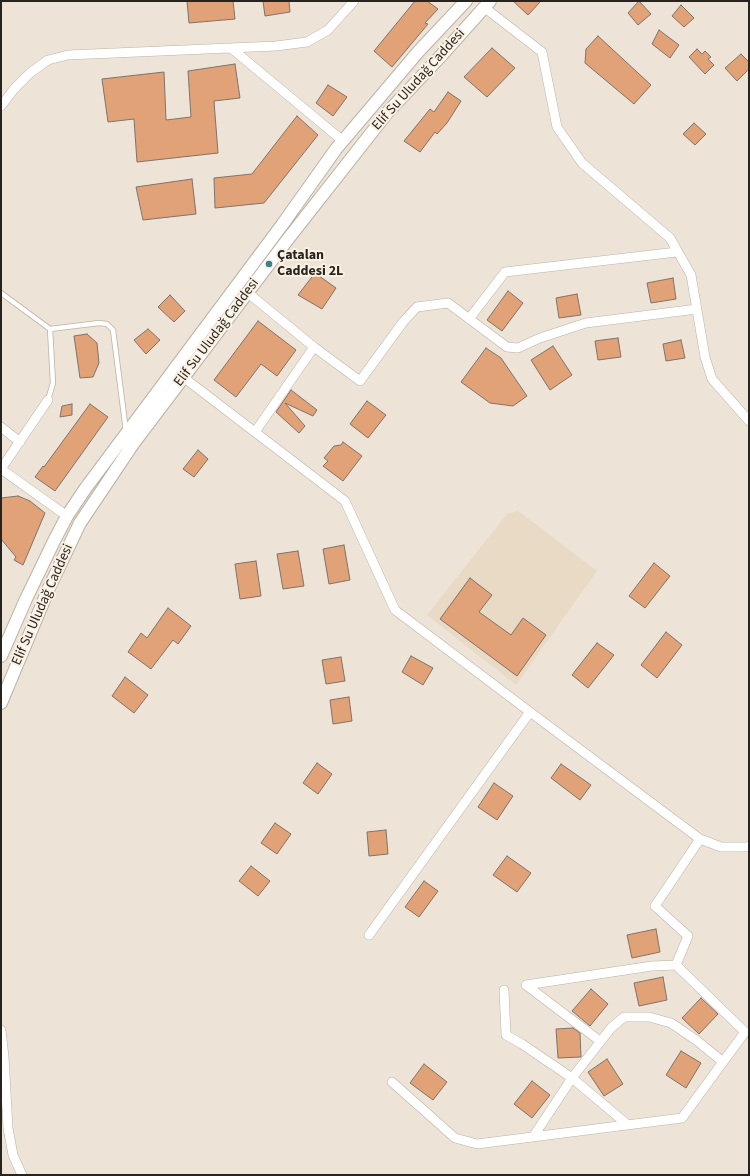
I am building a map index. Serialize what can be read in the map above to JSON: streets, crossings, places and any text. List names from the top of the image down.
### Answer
{
  "streets": {
    "main road": ["Elif Su Uludağ Caddesi"]
  },
  "places": ["Çatalan Caddesi 2L"]
}
